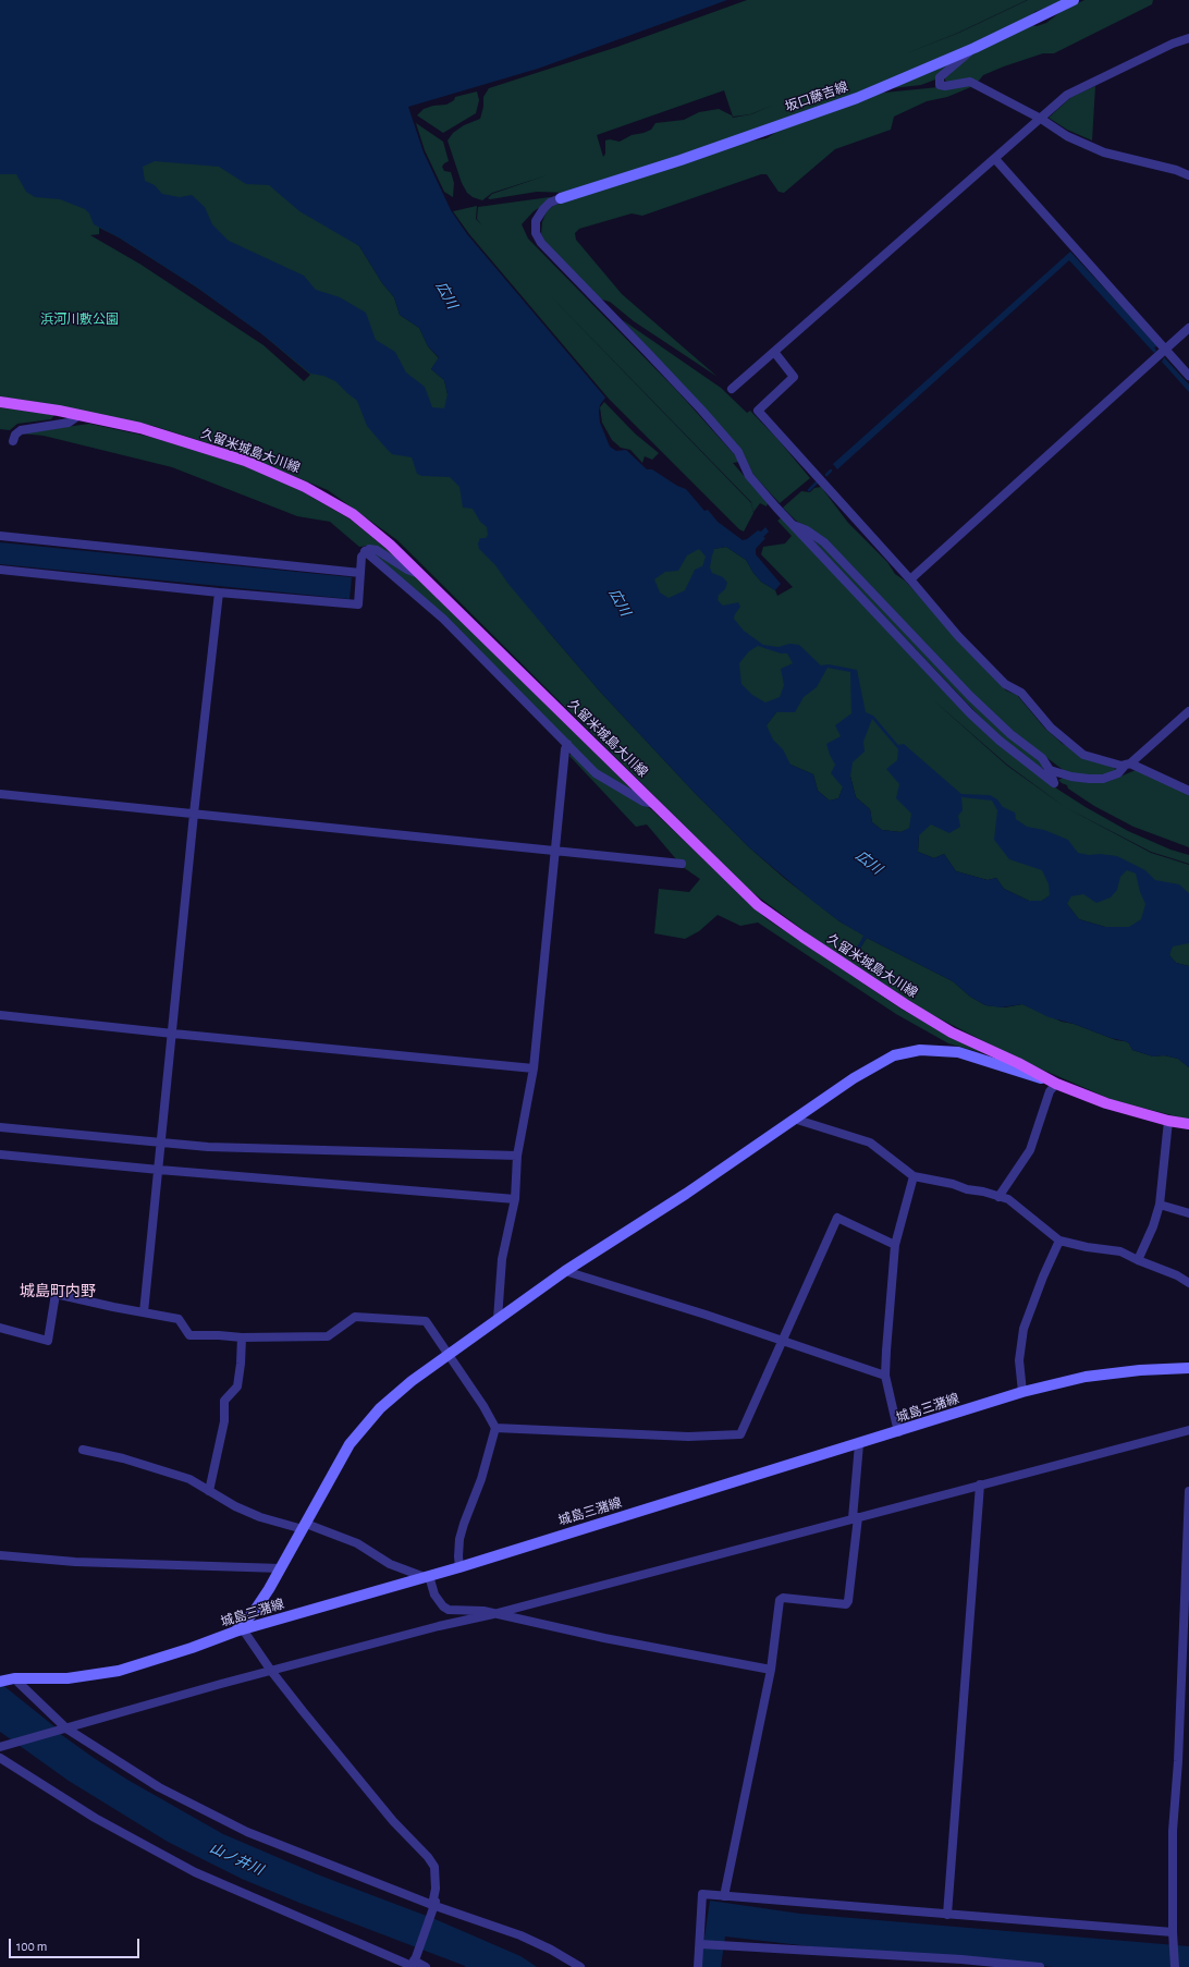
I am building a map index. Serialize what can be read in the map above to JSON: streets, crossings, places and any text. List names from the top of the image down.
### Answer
{
  "streets": {
    "main road": ["坂口藤吉線", "久留米城島大川線", "城島三潴線"]
  },
  "districts": ["城島町内野"],
  "water": ["広川", "山ノ井川"],
  "parks": ["浜河川敷公園"],
  "scale_bar": "100 m"
}
